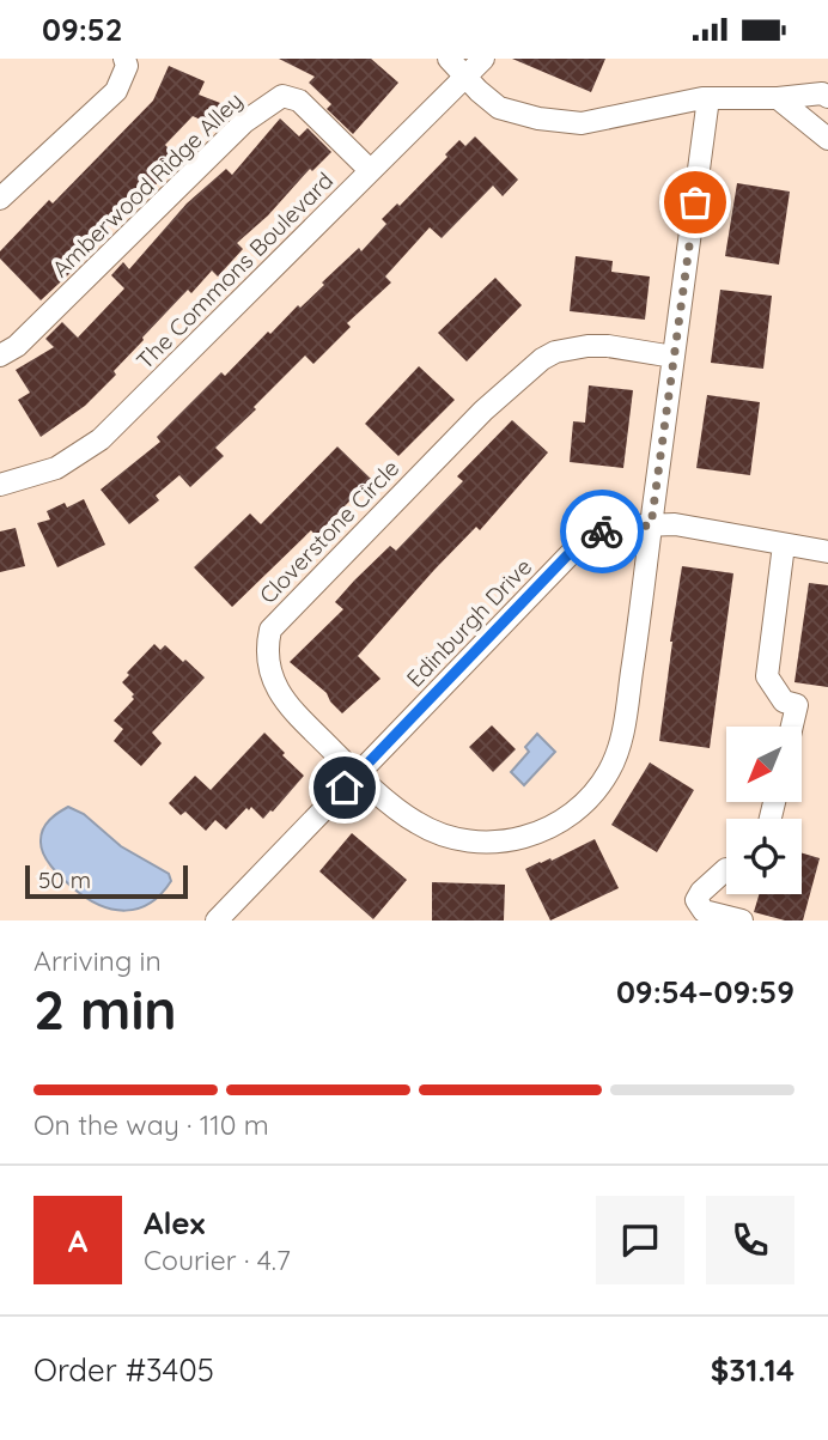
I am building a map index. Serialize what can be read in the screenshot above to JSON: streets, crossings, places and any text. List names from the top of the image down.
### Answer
{
  "streets": {
    "street": [
      "Amberwood Ridge Alley",
      "The Commons Boulevard",
      "Cloverstone Circle",
      "Edinburgh Drive"
    ]
  },
  "crossings": [
    ["Amberwood Ridge Alley", "The Commons Boulevard"],
    ["Cloverstone Circle", "Edinburgh Drive"]
  ],
  "scale_bar": "50 m",
  "north": "bottom left",
  "page": {
    "status": "09:52",
    "scale": "50 m",
    "heading": ["2 min", "Arriving in", "09:54–09:59"],
    "panel": [
      "Alex",
      "Courier · 4.7",
      "Order #3405",
      "$31.14"
    ],
    "bar": "On the way · 110 m",
    "round": "A"
  }
}
